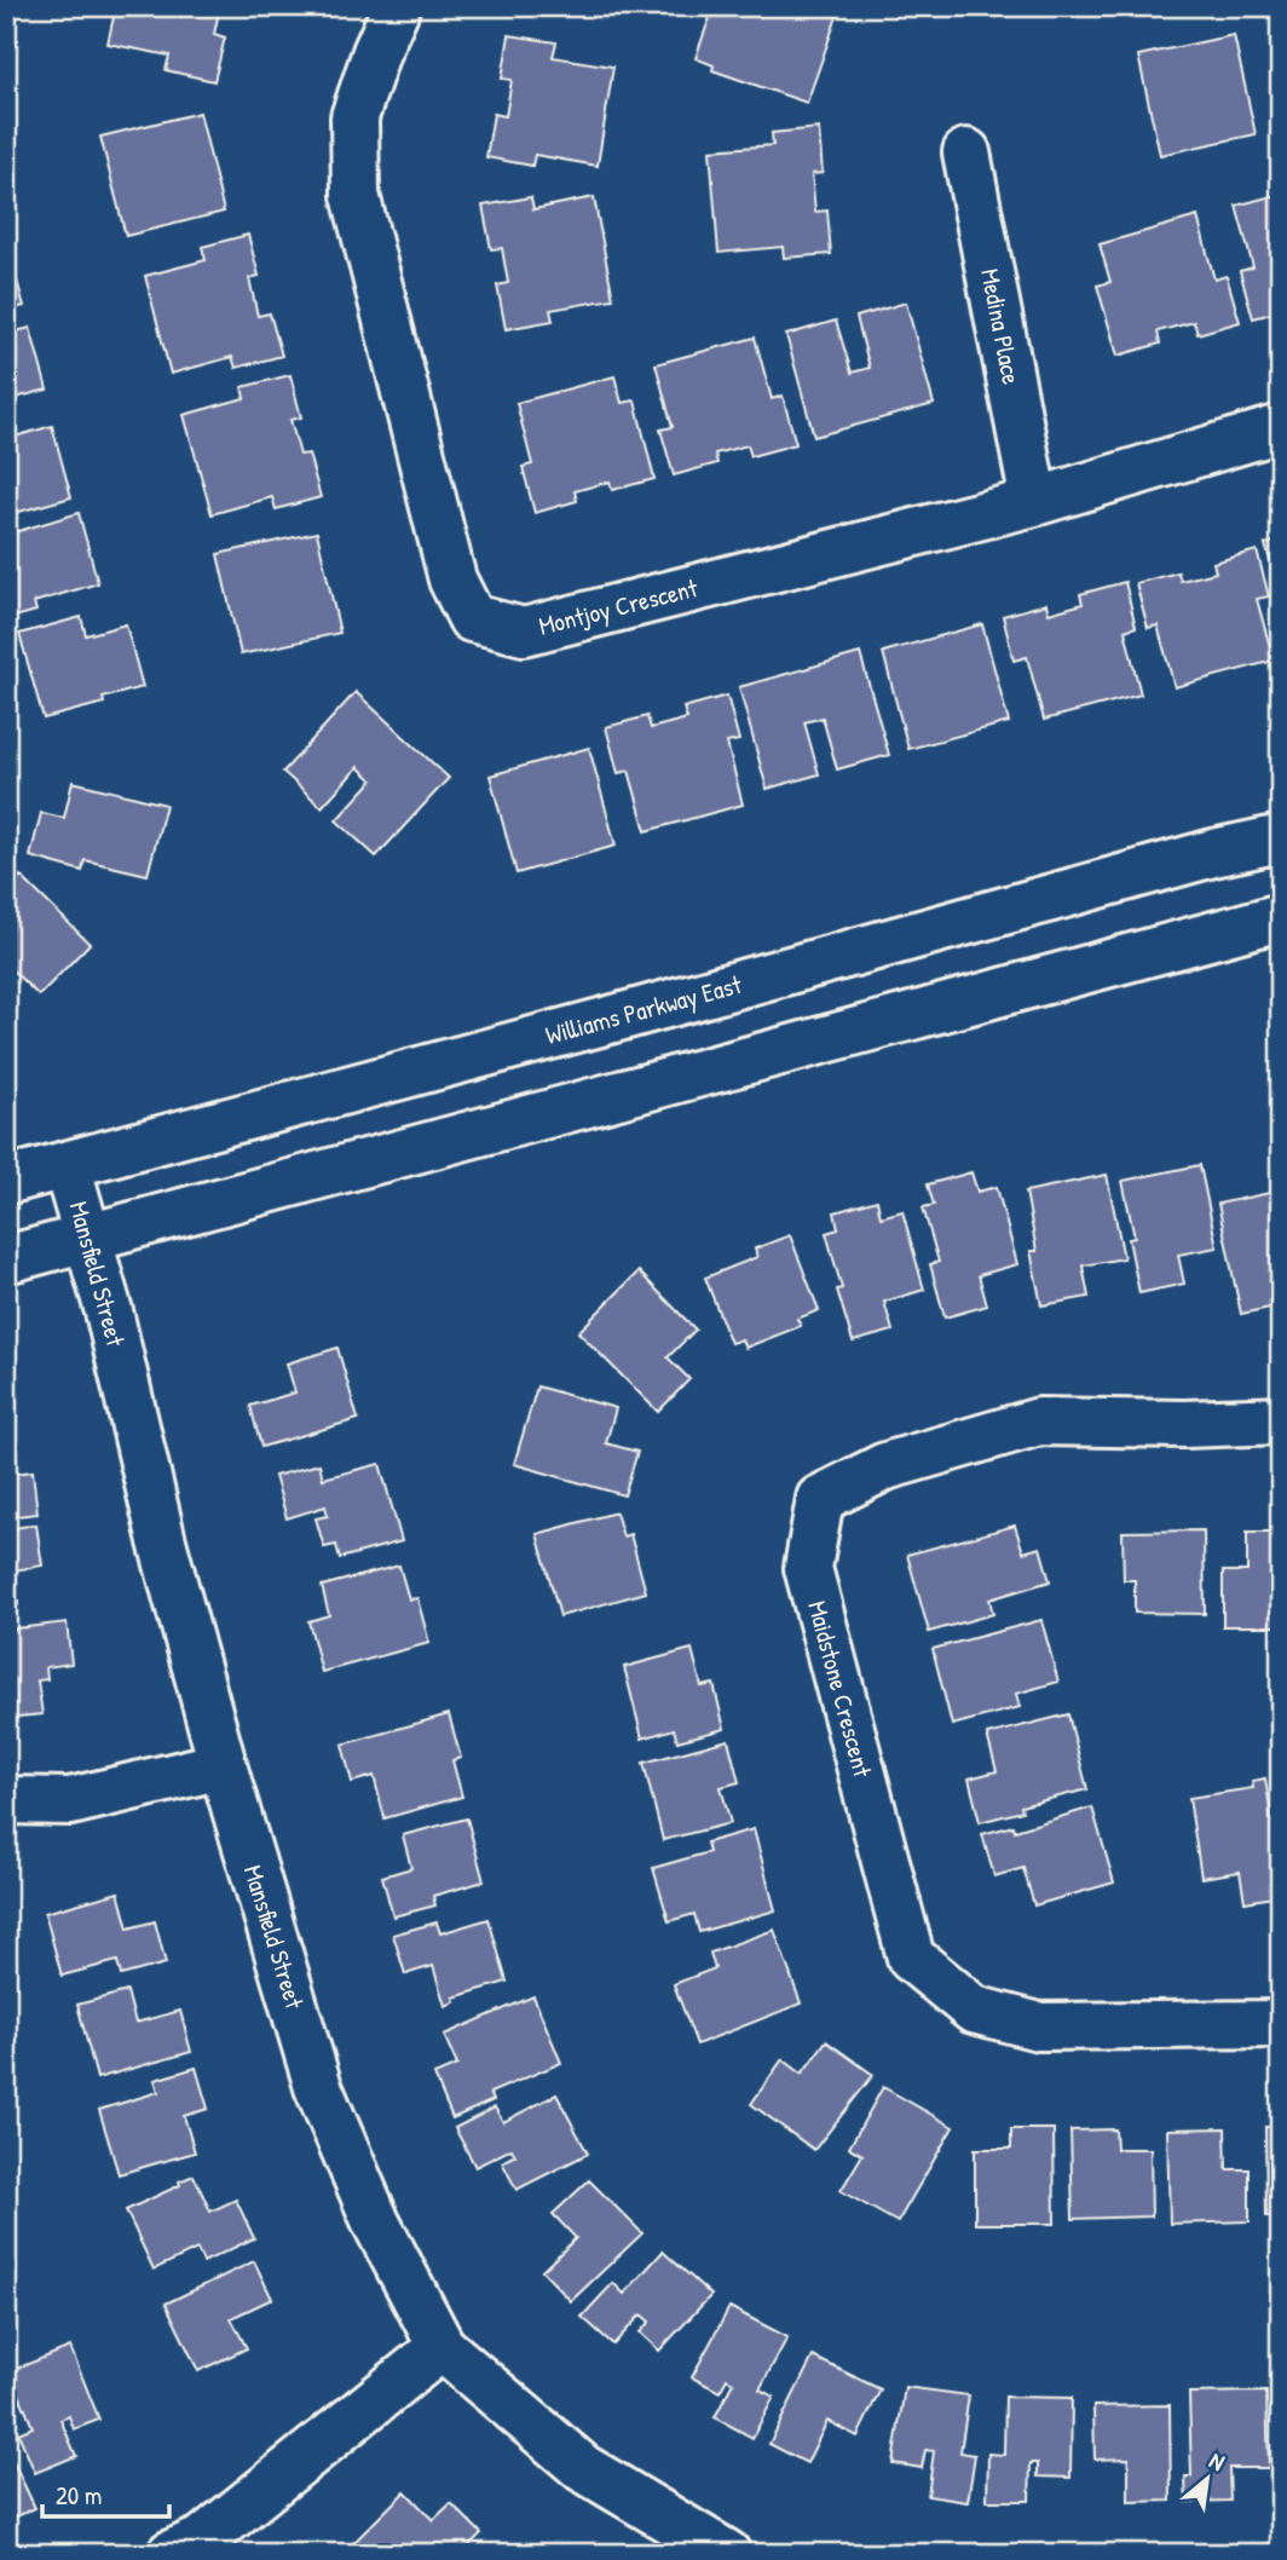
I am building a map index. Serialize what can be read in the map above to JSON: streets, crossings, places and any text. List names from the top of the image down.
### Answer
{
  "streets": {
    "street": [
      "Medina Place",
      "Montjoy Crescent",
      "Williams Parkway East",
      "Mansfield Street",
      "Maidstone Crescent"
    ]
  },
  "crossings": [
    ["Medina Place", "Montjoy Crescent"],
    ["Williams Parkway East", "Mansfield Street"]
  ],
  "scale_bar": "20 m",
  "north": "top right"
}
